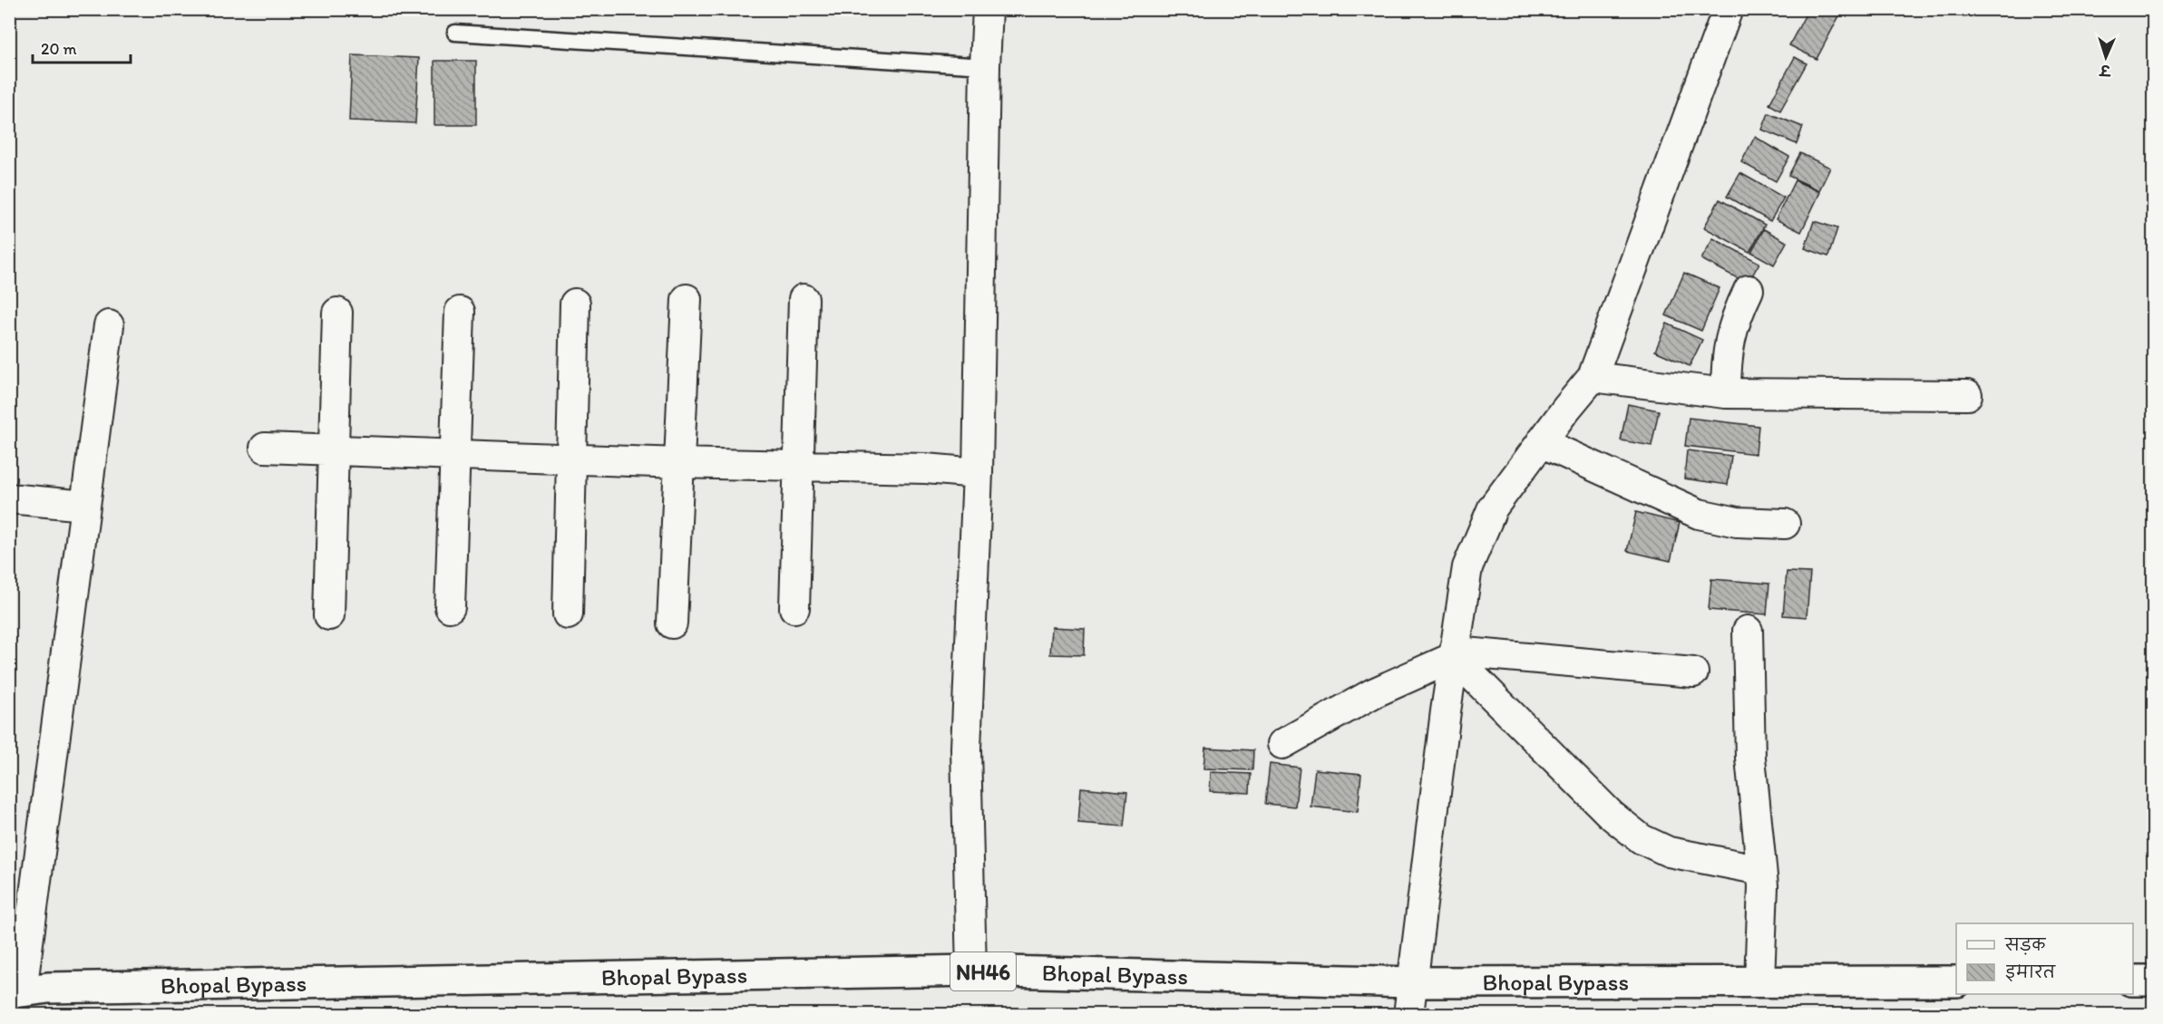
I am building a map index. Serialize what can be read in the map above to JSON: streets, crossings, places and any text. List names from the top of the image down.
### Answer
{
  "streets": {
    "highway": ["NH46", "Bhopal Bypass"]
  },
  "legend": ["सड़क", "इमारत"],
  "scale_bar": "20 m",
  "north": "bottom"
}
